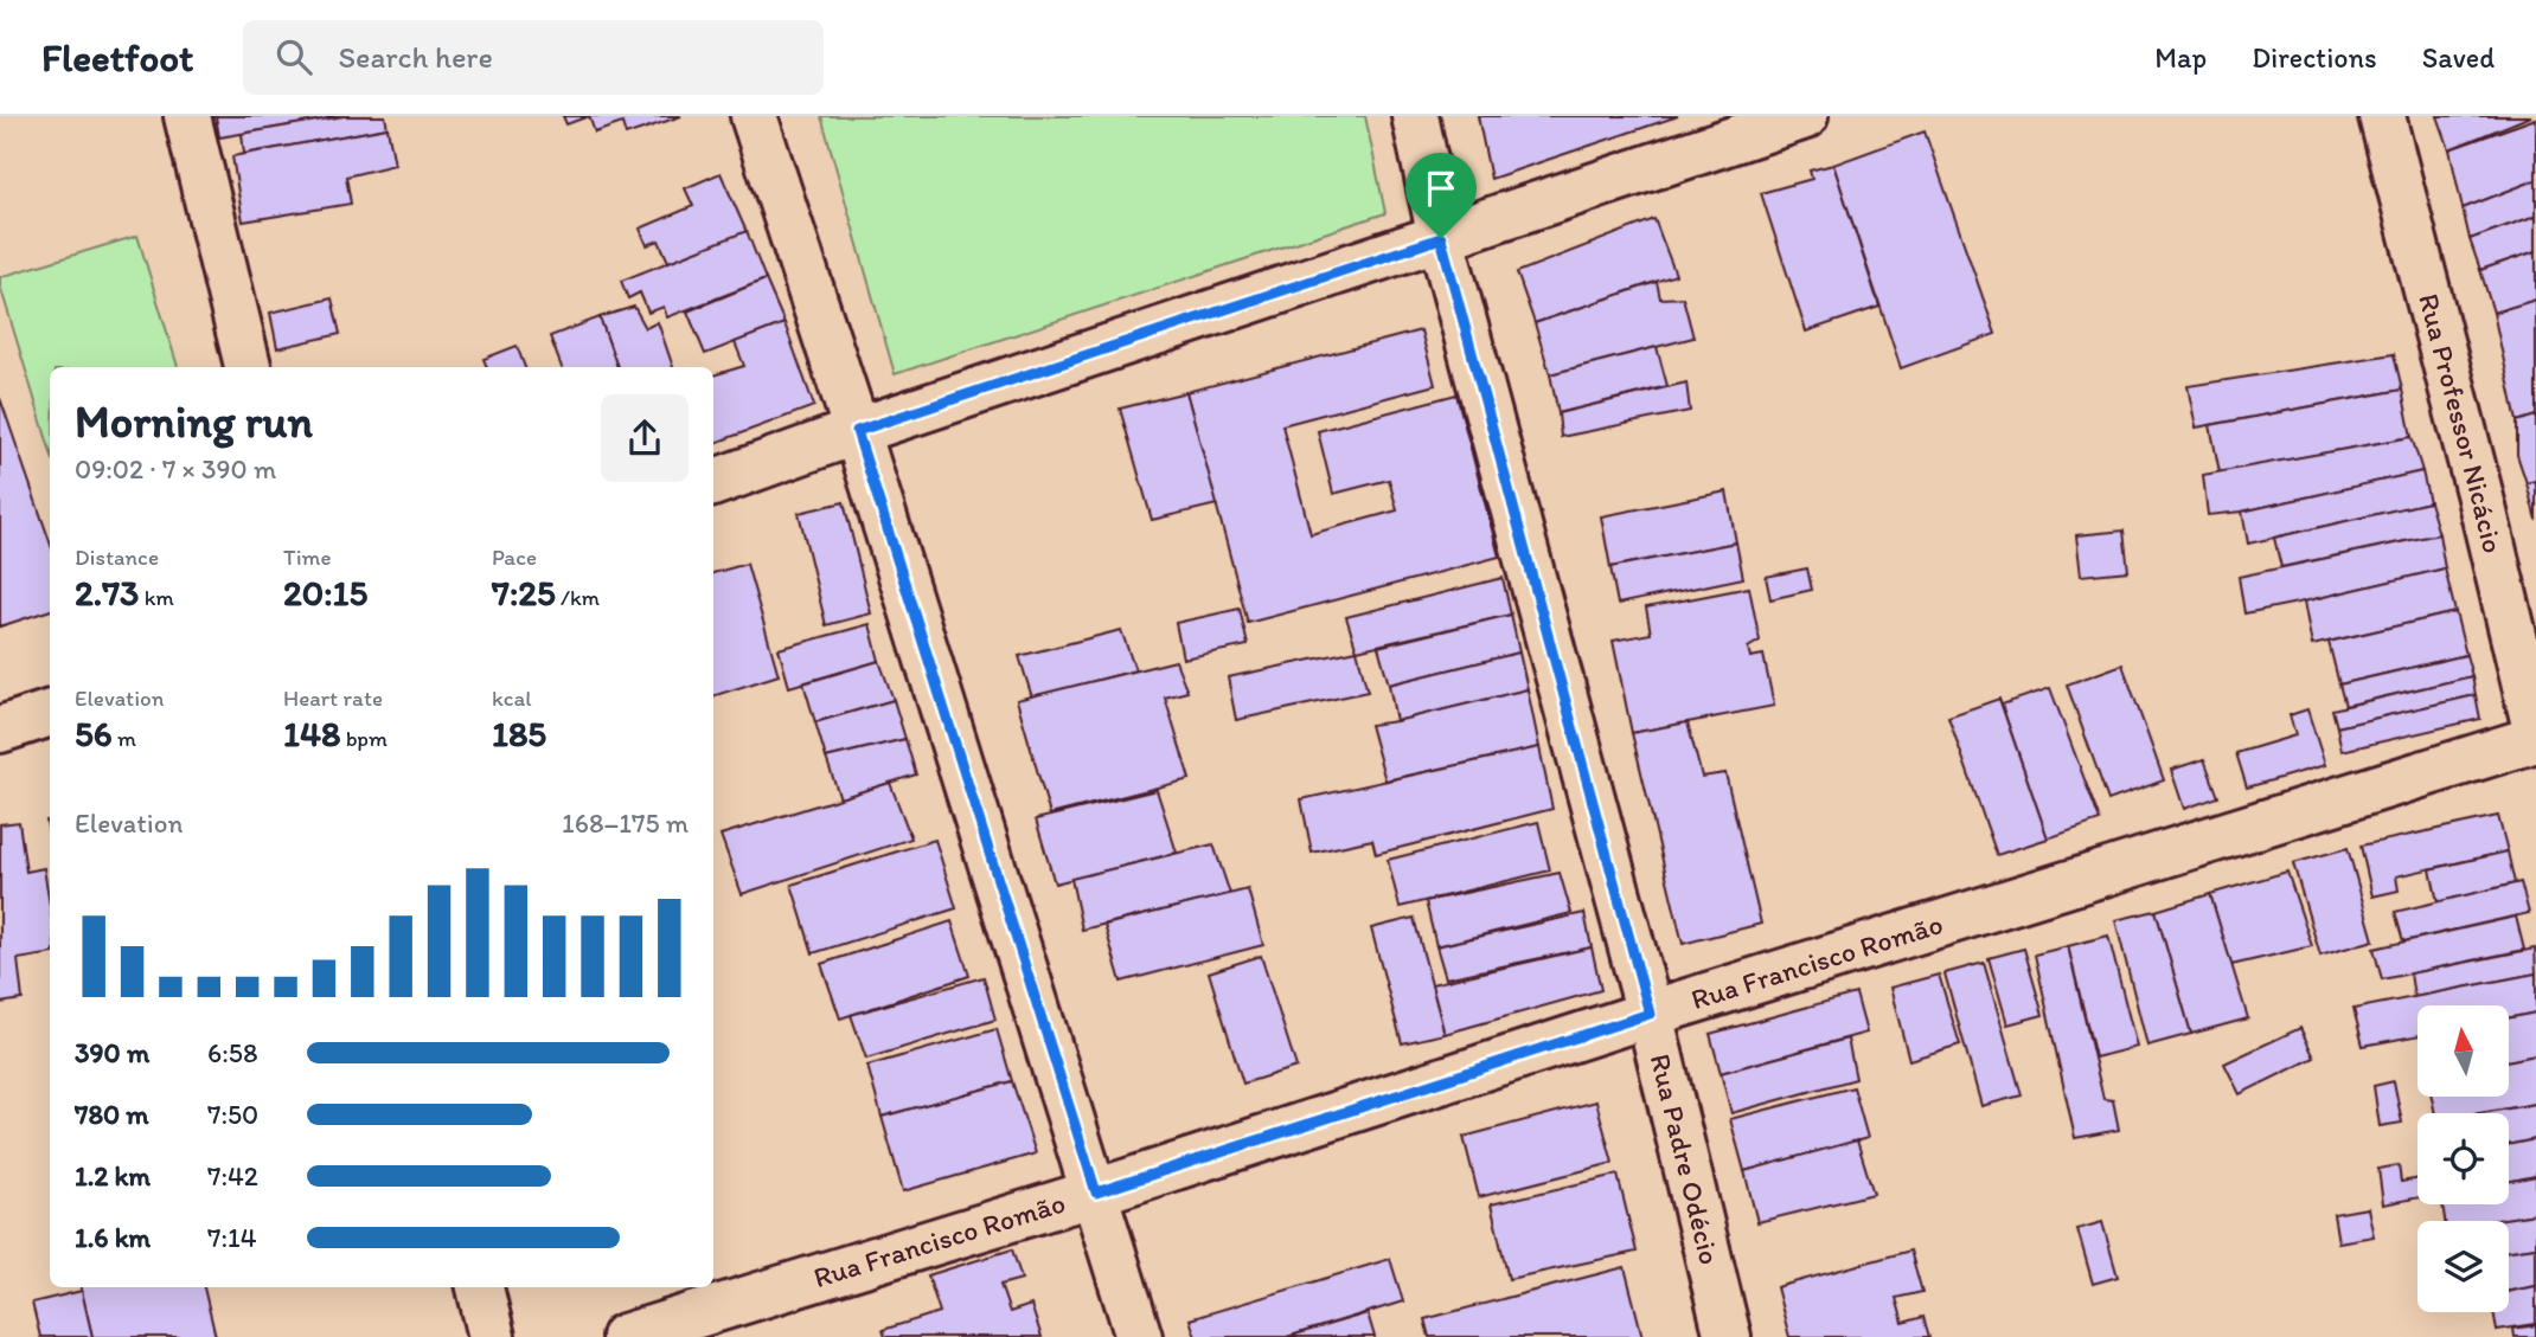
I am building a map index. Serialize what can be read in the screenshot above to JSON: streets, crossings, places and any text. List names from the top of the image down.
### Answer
{
  "streets": {
    "street": ["Rua Professor Nicácio", "Rua Francisco Romão", "Rua Padre Odécio"]
  },
  "crossings": [
    ["Rua Francisco Romão", "Rua Padre Odécio"]
  ],
  "north": "top",
  "page": {
    "header": "Fleetfoot",
    "search": "Search here",
    "nav": ["Map", "Directions", "Saved"],
    "heading": ["Morning run", "09:02 · 7 × 390 m"],
    "stats": [
      ["Distance", "2.73 km"],
      ["Time", "20:15"],
      ["Pace", "7:25 /km"],
      ["Elevation", "56 m"],
      ["Heart rate", "148 bpm"],
      ["kcal", "185"]
    ],
    "chart": ["Elevation", "168–175 m"],
    "list": [
      {
        "name": "390 m",
        "note": "6:58"
      },
      {
        "name": "780 m",
        "note": "7:50"
      },
      {
        "name": "1.2 km",
        "note": "7:42"
      },
      {
        "name": "1.6 km",
        "note": "7:14"
      }
    ]
  }
}
